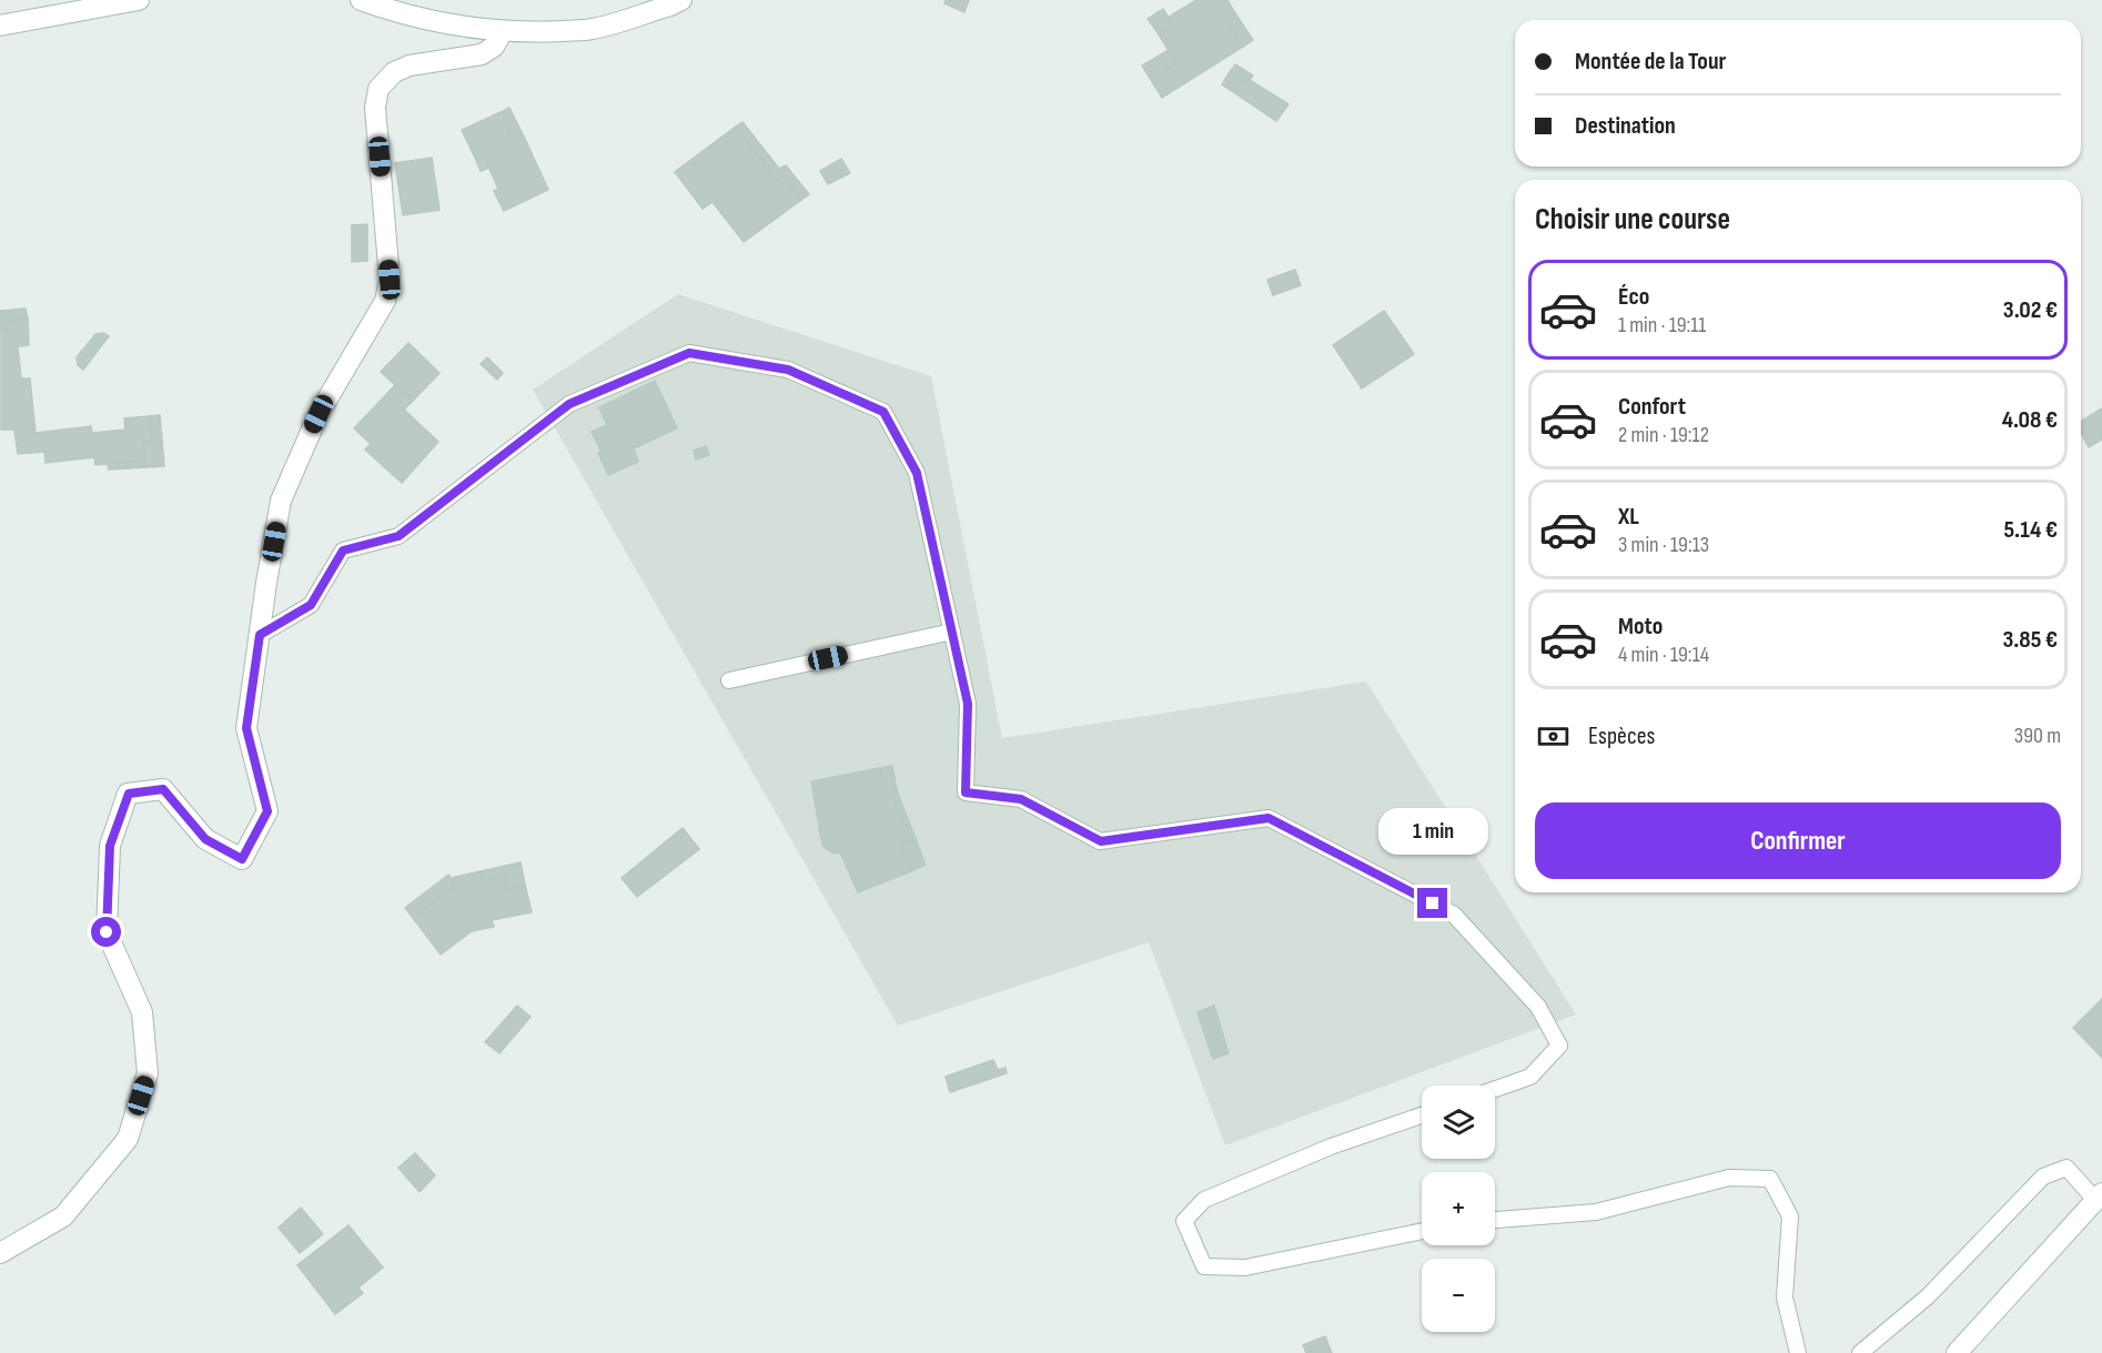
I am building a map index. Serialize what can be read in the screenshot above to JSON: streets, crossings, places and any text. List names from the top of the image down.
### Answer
{
  "page": {
    "banner": ["Montée de la Tour", "Destination"],
    "heading": "Choisir une course",
    "list": [
      {
        "name": "Éco",
        "note": "1 min · 19:11",
        "value": "3.02 €"
      },
      {
        "name": "Confort",
        "note": "2 min · 19:12",
        "value": "4.08 €"
      },
      {
        "name": "XL",
        "note": "3 min · 19:13",
        "value": "5.14 €"
      },
      {
        "name": "Moto",
        "note": "4 min · 19:14",
        "value": "3.85 €"
      }
    ],
    "pay": ["Espèces", "390 m"],
    "buttons": "Confirmer",
    "bubble": "1 min",
    "map_buttons": ["+", "−"]
  }
}
